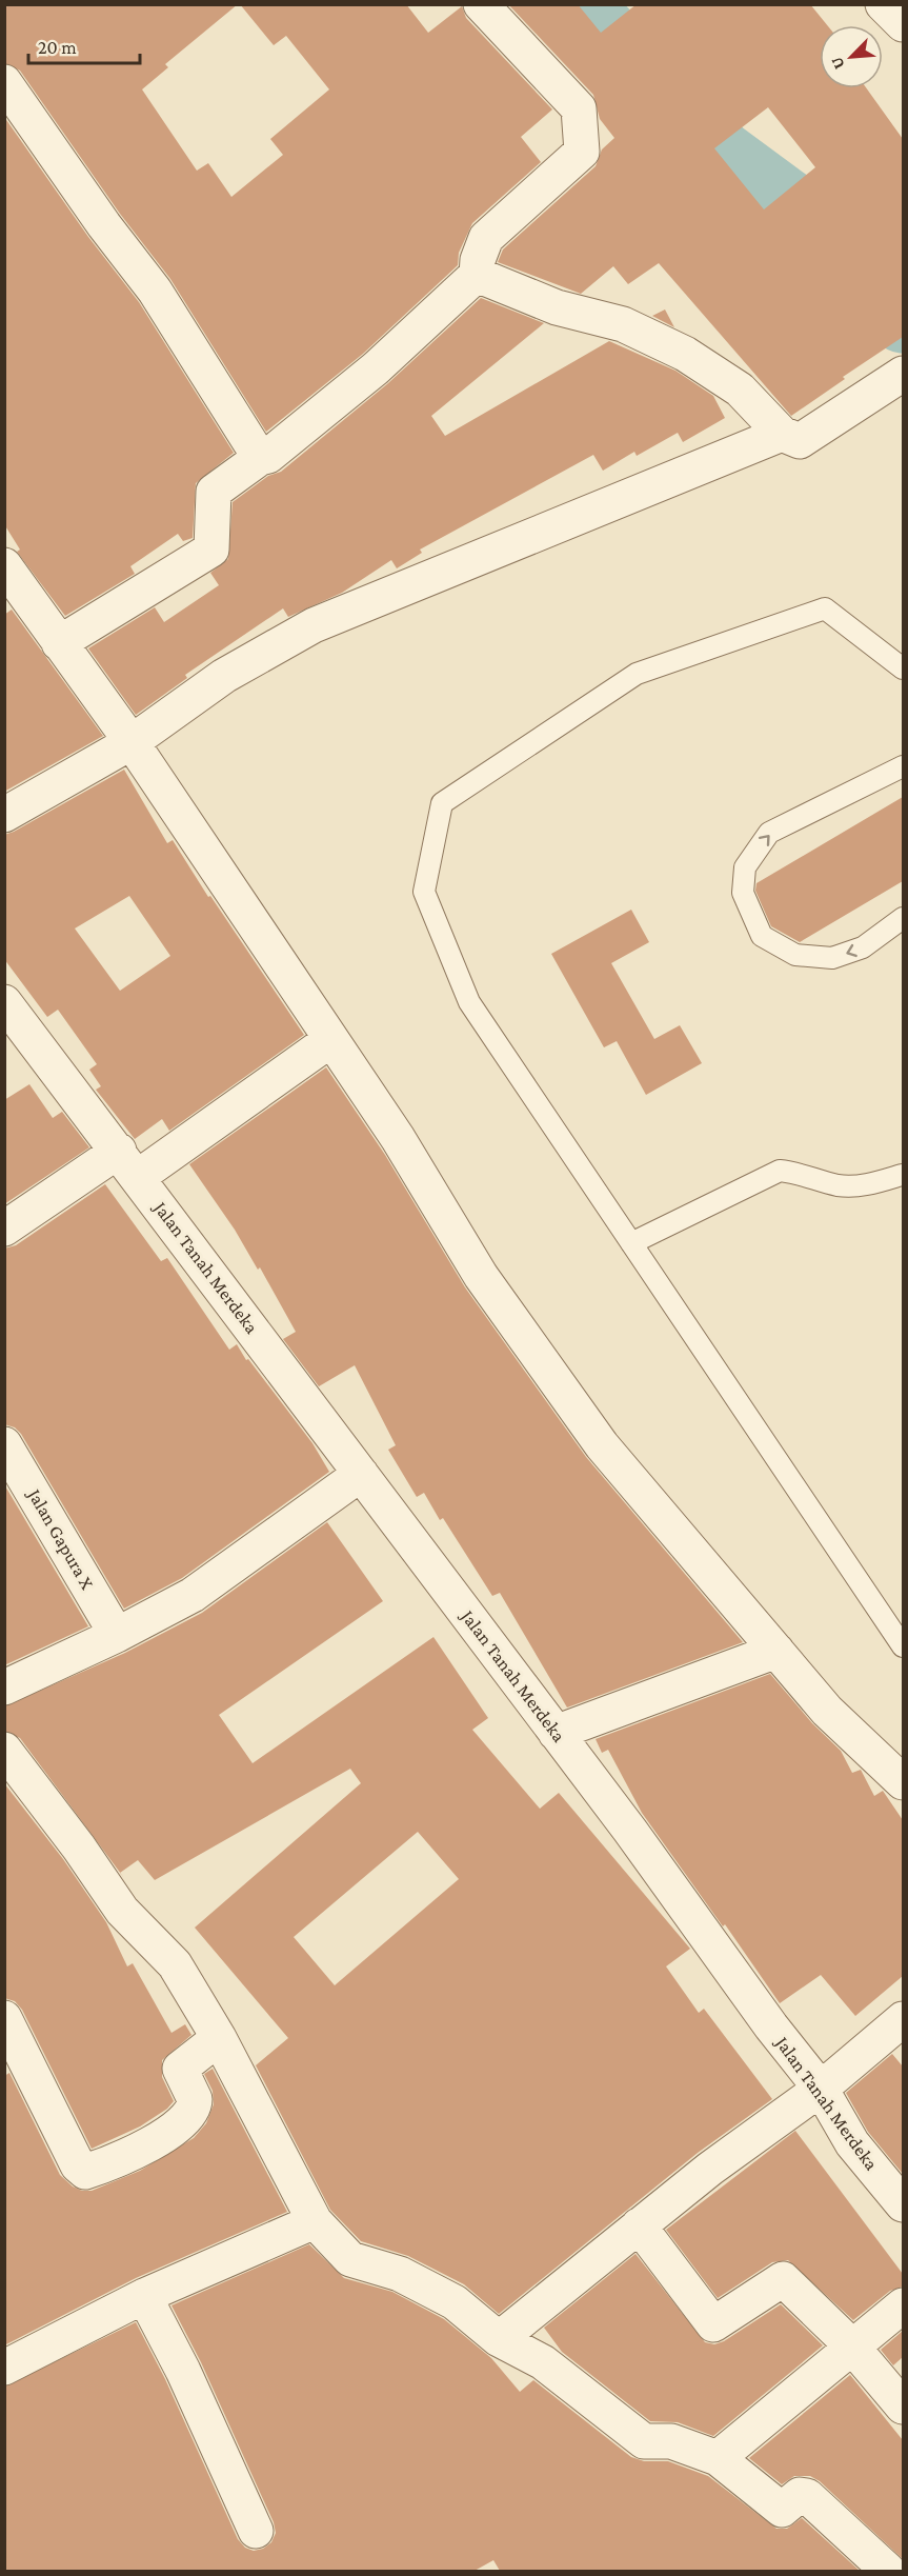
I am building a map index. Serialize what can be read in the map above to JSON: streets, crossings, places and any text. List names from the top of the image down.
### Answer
{
  "streets": {
    "street": ["Jalan Tanah Merdeka", "Jalan Gapura X"]
  },
  "scale_bar": "20 m",
  "north": "bottom left"
}
